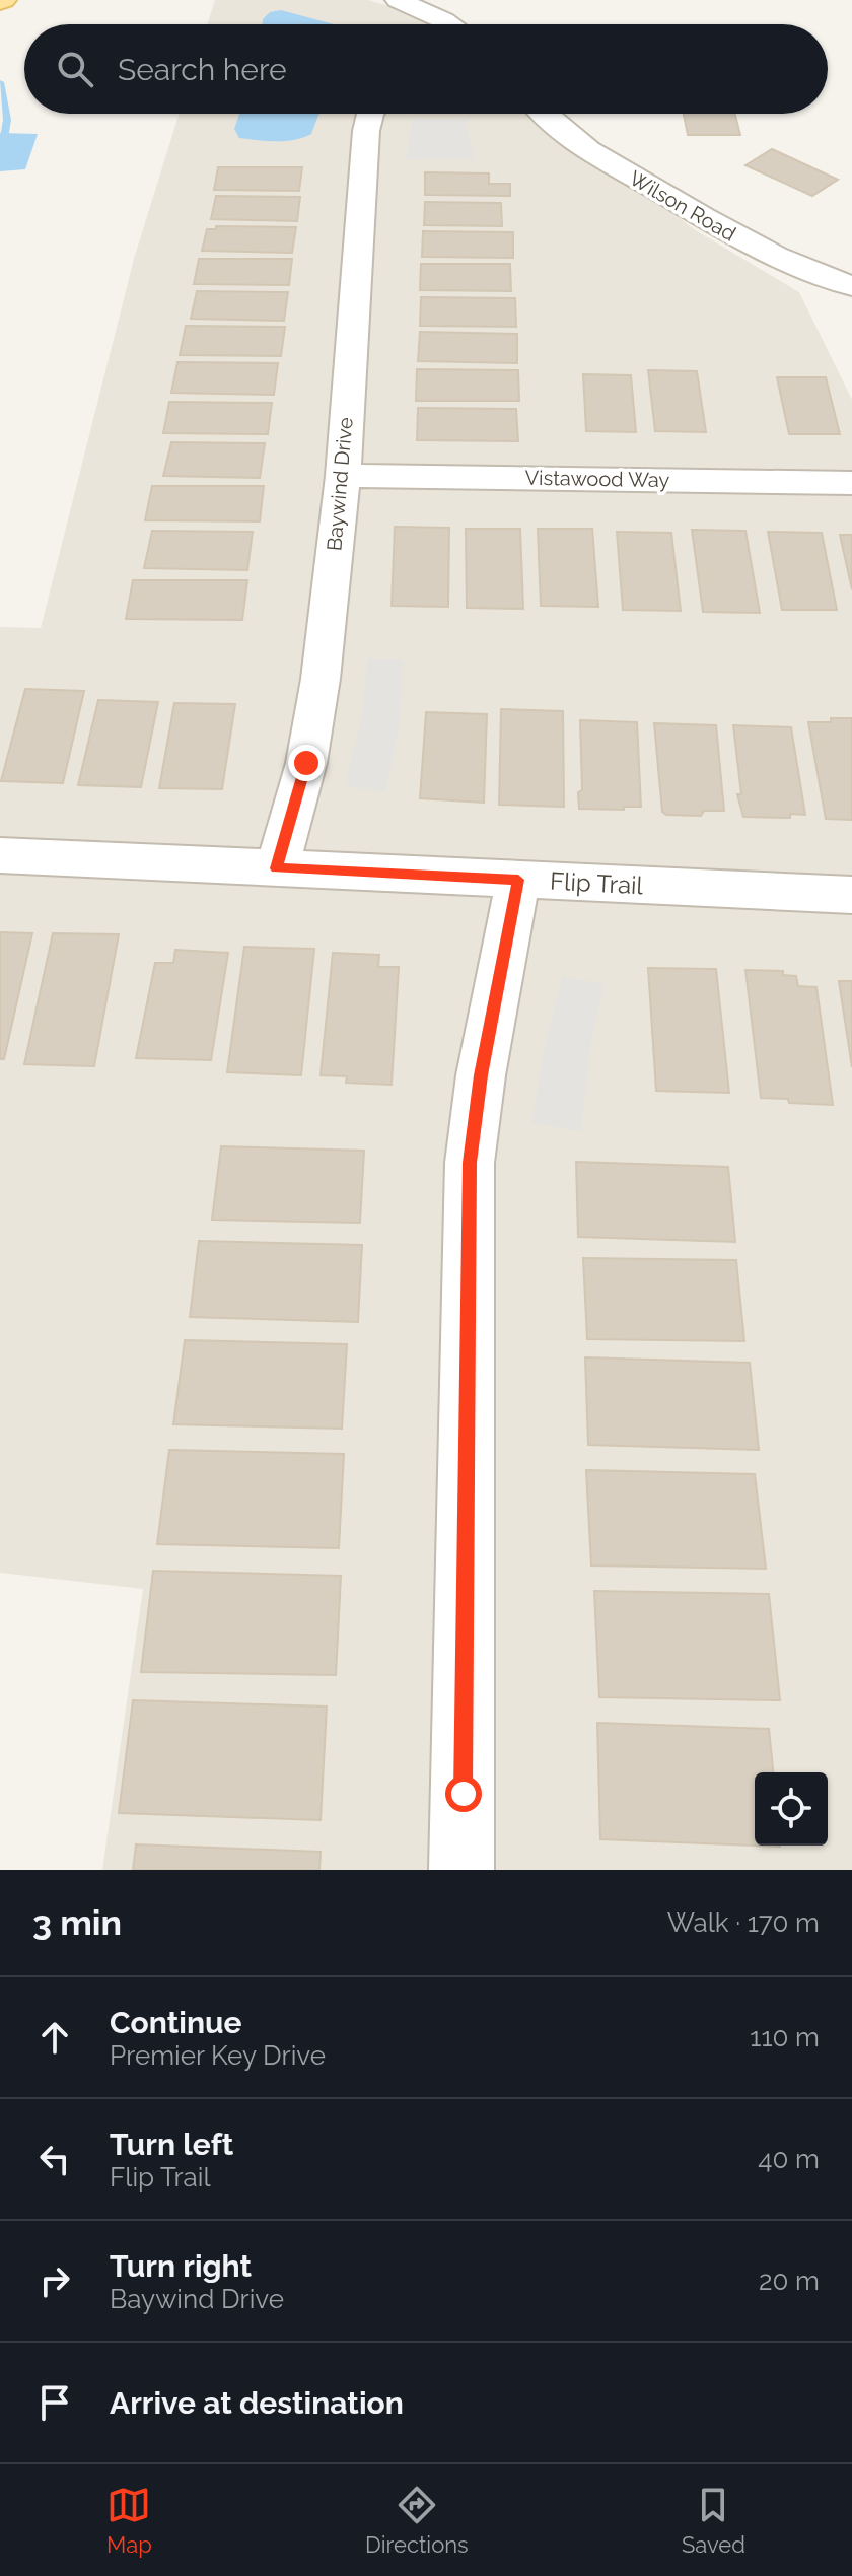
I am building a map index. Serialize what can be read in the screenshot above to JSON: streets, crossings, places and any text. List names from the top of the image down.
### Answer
{
  "streets": {
    "street": [
      "Wilson Road",
      "Vistawood Way",
      "Baywind Drive",
      "Flip Trail"
    ]
  },
  "crossings": [
    ["Vistawood Way", "Baywind Drive"],
    ["Baywind Drive", "Flip Trail"]
  ],
  "page": {
    "search": "Search here",
    "heading": ["3 min", "Walk · 170 m"],
    "list": [
      ["Continue", "Premier Key Drive", "110 m"],
      ["Turn left", "Flip Trail", "40 m"],
      ["Turn right", "Baywind Drive", "20 m"],
      "Arrive at destination"
    ],
    "nav": ["Map", "Directions", "Saved"]
  }
}
